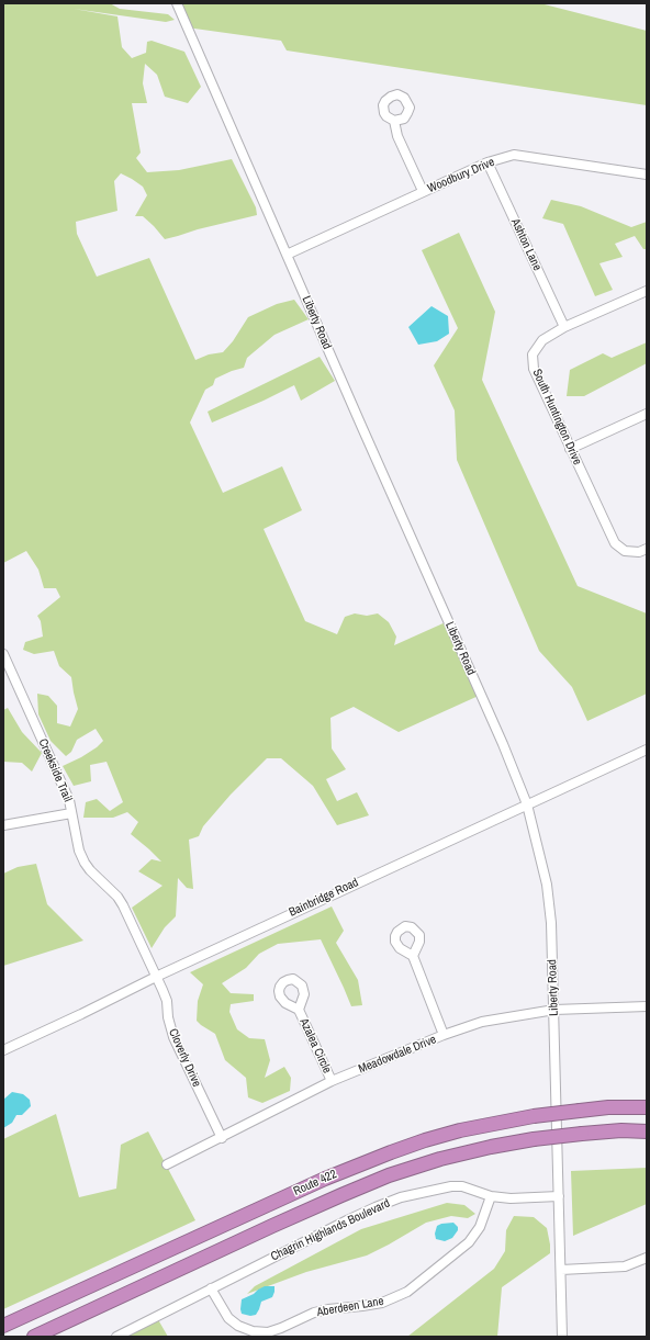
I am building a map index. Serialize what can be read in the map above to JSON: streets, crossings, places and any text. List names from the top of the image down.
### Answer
{
  "streets": {
    "highway": ["Route 422"],
    "street": [
      "Woodbury Drive",
      "Ashton Lane",
      "Liberty Road",
      "South Huntington Drive",
      "Creekside Trail",
      "Bainbridge Road",
      "Azalea Circle",
      "Meadowdale Drive",
      "Cloverly Drive",
      "Chagrin Highlands Boulevard",
      "Aberdeen Lane"
    ]
  },
  "crossings": [
    ["Woodbury Drive", "Ashton Lane"],
    ["Woodbury Drive", "Liberty Road"],
    ["Ashton Lane", "South Huntington Drive"],
    ["Liberty Road", "Bainbridge Road"],
    ["Liberty Road", "Meadowdale Drive"],
    ["Liberty Road", "Chagrin Highlands Boulevard"],
    ["Creekside Trail", "Bainbridge Road"],
    ["Creekside Trail", "Cloverly Drive"],
    ["Bainbridge Road", "Cloverly Drive"],
    ["Azalea Circle", "Meadowdale Drive"],
    ["Meadowdale Drive", "Cloverly Drive"],
    ["Chagrin Highlands Boulevard", "Aberdeen Lane"]
  ]
}
